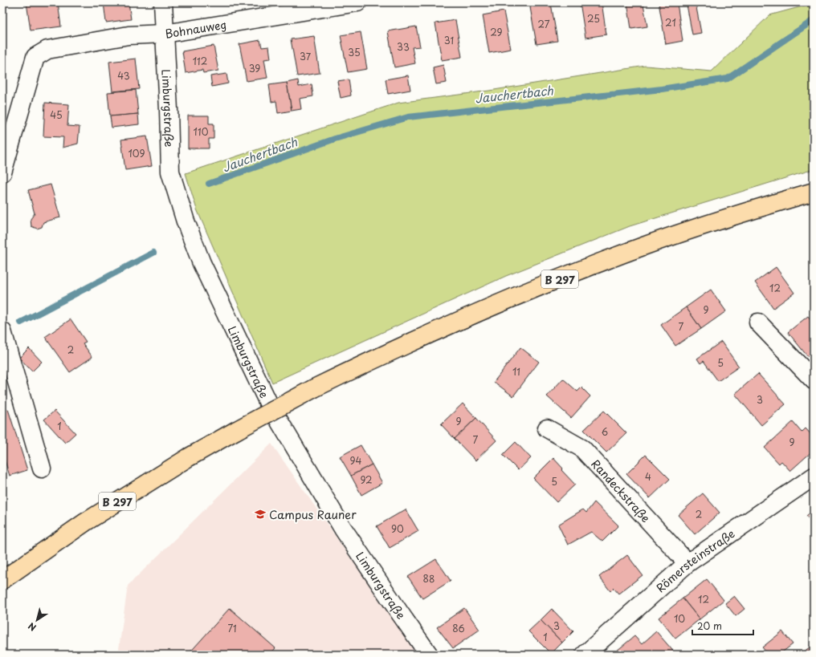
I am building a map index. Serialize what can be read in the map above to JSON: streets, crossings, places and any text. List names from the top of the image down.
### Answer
{
  "streets": {
    "main road": ["B 297"],
    "street": [
      "Bohnauweg",
      "Limburgstraße",
      "Randeckstraße",
      "Römersteinstraße"
    ]
  },
  "crossings": [
    ["Bohnauweg", "Limburgstraße"],
    ["Randeckstraße", "Römersteinstraße"]
  ],
  "water": ["Jauchertbach"],
  "places": {
    "school or university": ["Campus Rauner"]
  },
  "house_numbers": [
    "25",
    "21",
    "27",
    "29",
    "31",
    "33",
    "35",
    "37",
    "112",
    "39",
    "43",
    "45",
    "110",
    "109",
    "12",
    "9",
    "7",
    "2",
    "5",
    "11",
    "3",
    "9",
    "1",
    "6",
    "7",
    "9",
    "94",
    "4",
    "92",
    "5",
    "2",
    "90",
    "88",
    "12",
    "10",
    "3",
    "71",
    "86",
    "1"
  ],
  "scale_bar": "20 m",
  "north": "bottom left"
}
